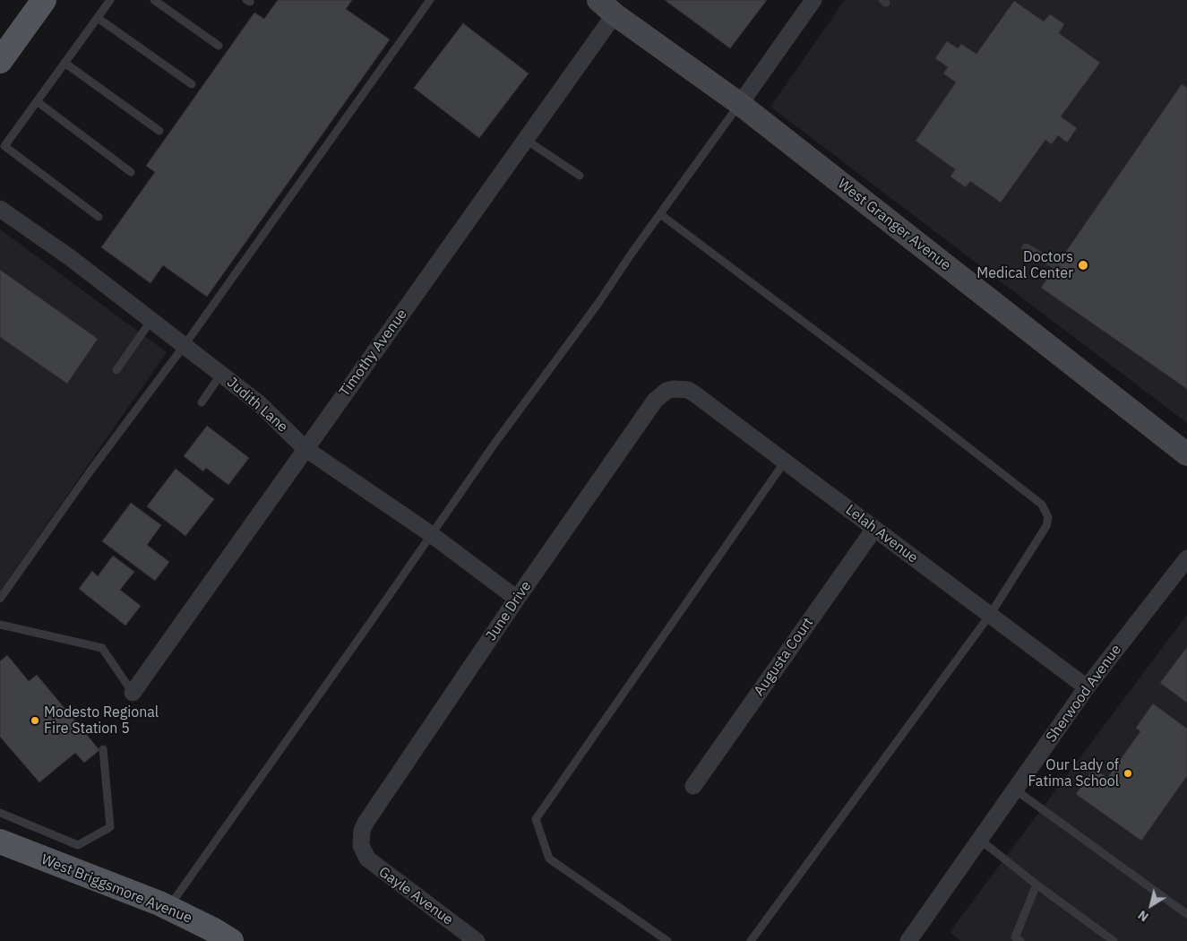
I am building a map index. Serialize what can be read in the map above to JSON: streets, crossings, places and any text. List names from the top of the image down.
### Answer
{
  "streets": {
    "main road": ["West Briggsmore Avenue"],
    "street": [
      "West Granger Avenue",
      "Timothy Avenue",
      "Judith Lane",
      "Lelah Avenue",
      "June Drive",
      "Augusta Court",
      "Sherwood Avenue",
      "Gayle Avenue"
    ]
  },
  "crossings": [
    ["West Granger Avenue", "Timothy Avenue"],
    ["Timothy Avenue", "Judith Lane"],
    ["Judith Lane", "June Drive"],
    ["Lelah Avenue", "June Drive"],
    ["Lelah Avenue", "Augusta Court"],
    ["Lelah Avenue", "Sherwood Avenue"],
    ["June Drive", "Gayle Avenue"]
  ],
  "places": ["Doctors Medical Center", "Modesto Regional Fire Station 5", "Our Lady of Fatima School"],
  "north": "bottom left"
}
